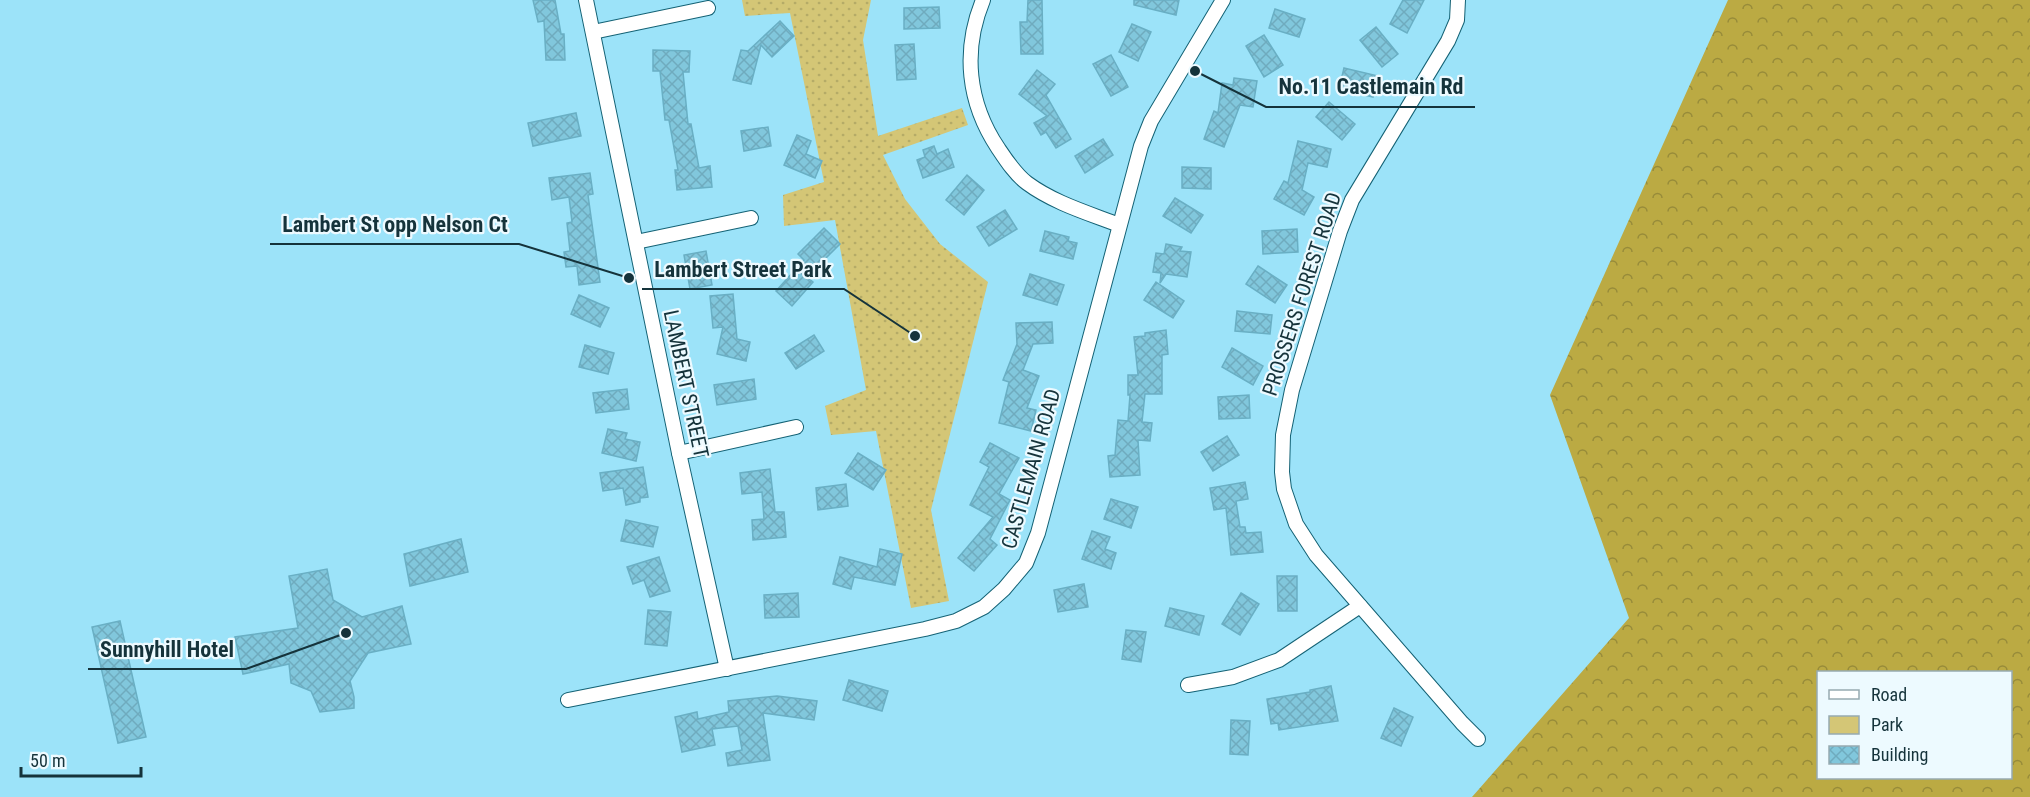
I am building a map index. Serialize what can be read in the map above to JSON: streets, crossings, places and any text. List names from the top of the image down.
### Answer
{
  "streets": {
    "street": ["PROSSERS FOREST ROAD", "LAMBERT STREET", "CASTLEMAIN ROAD"]
  },
  "crossings": [
    ["LAMBERT STREET", "CASTLEMAIN ROAD"]
  ],
  "places": [
    "No.11 Castlemain Rd",
    "Lambert St opp Nelson Ct",
    "Lambert Street Park",
    "Sunnyhill Hotel"
  ],
  "legend": ["Road", "Park", "Building"],
  "scale_bar": "50 m"
}
